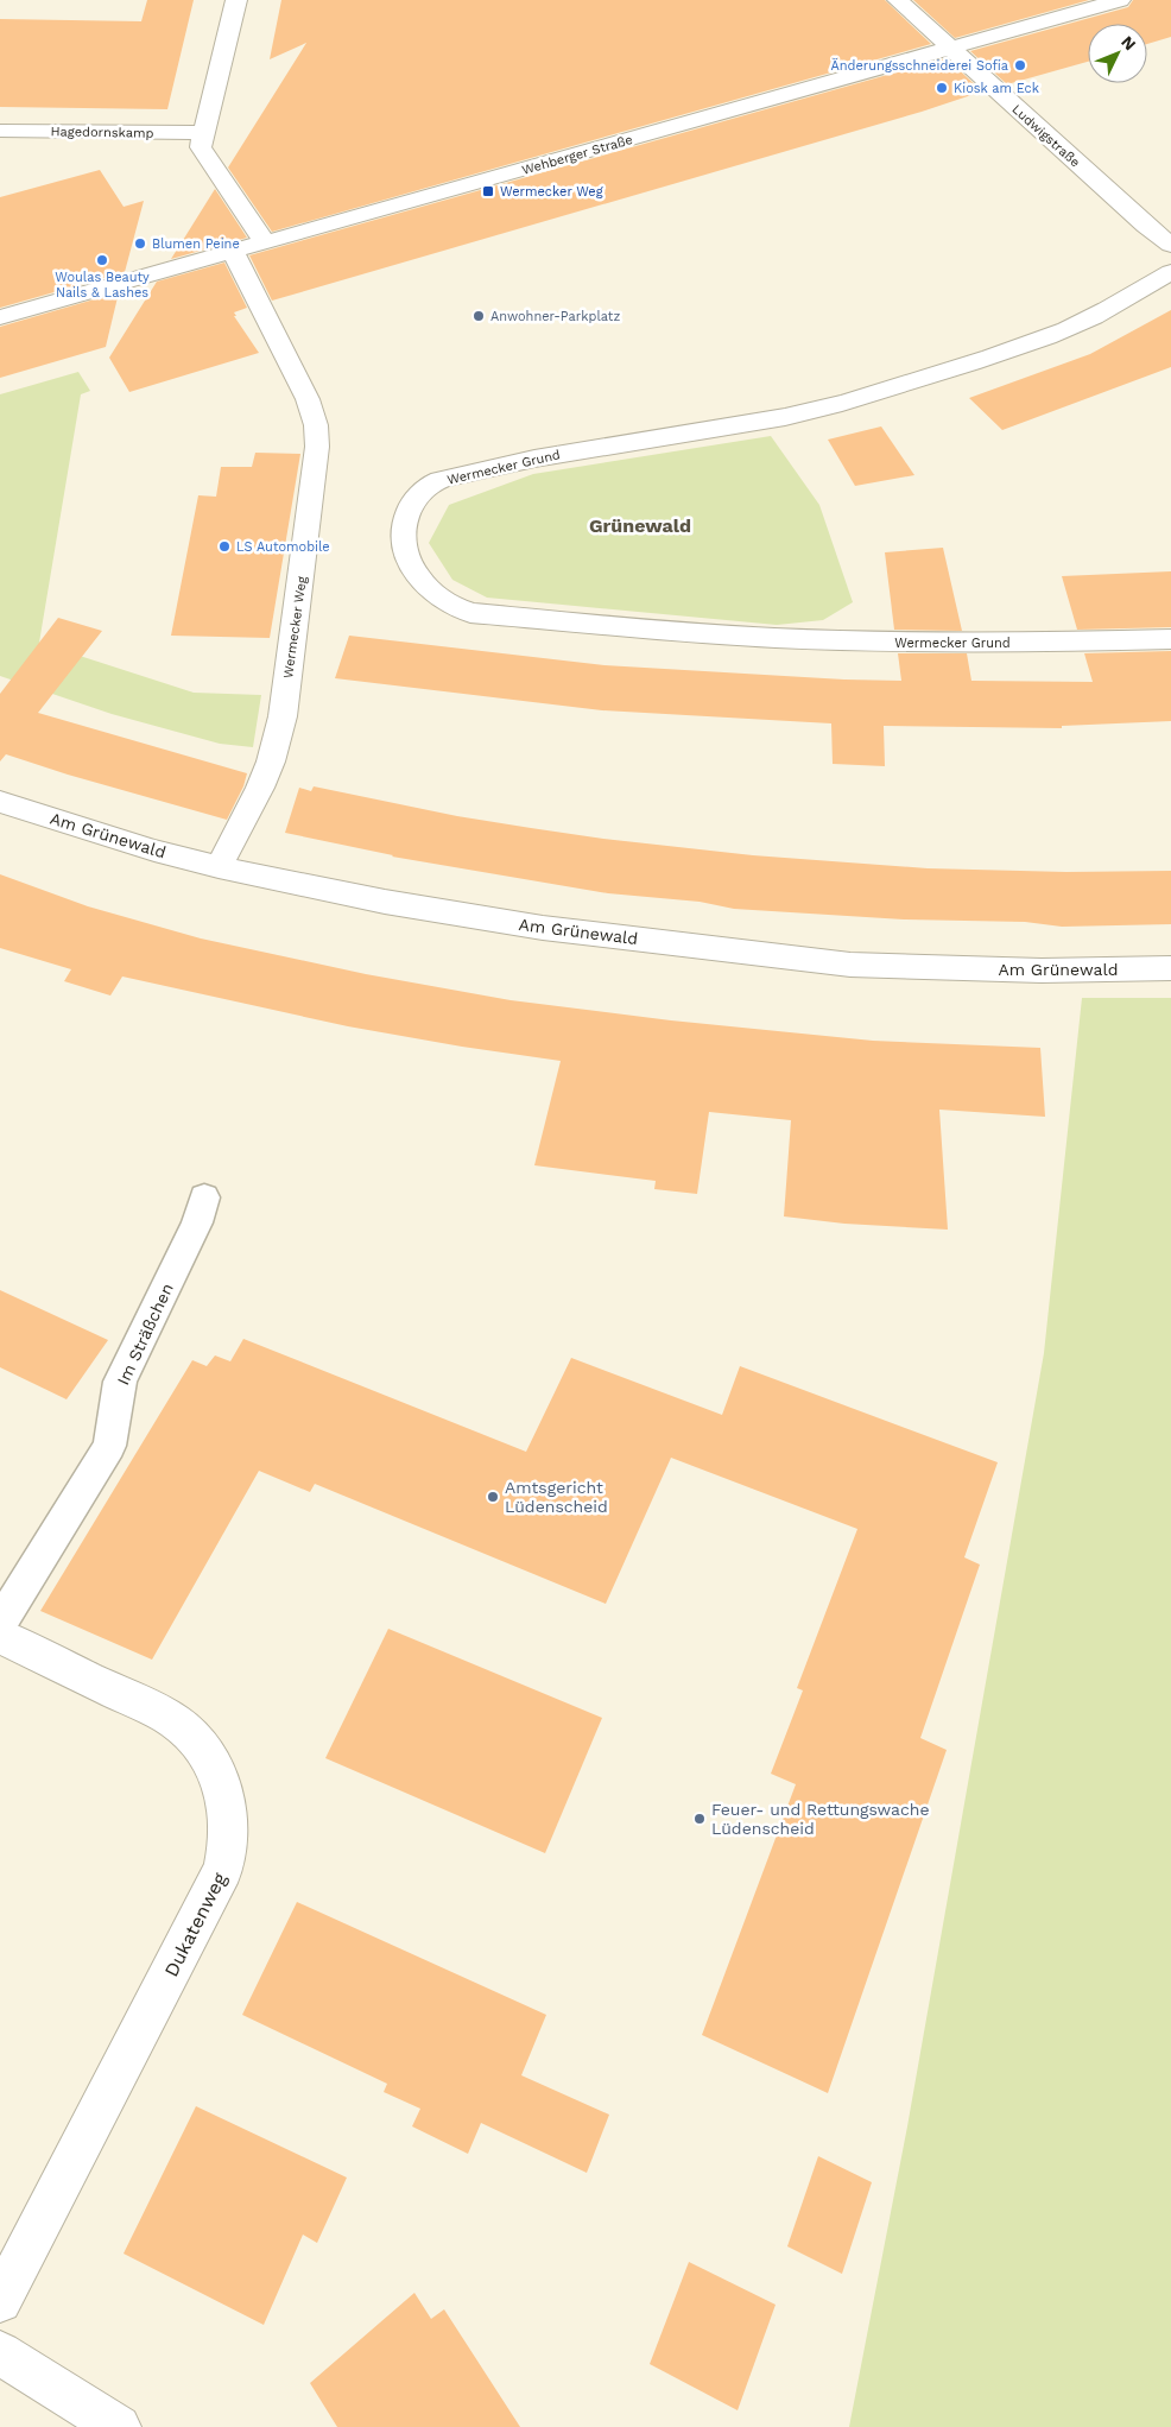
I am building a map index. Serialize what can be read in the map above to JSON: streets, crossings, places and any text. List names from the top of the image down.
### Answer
{
  "streets": {
    "street": [
      "Hagedornskamp",
      "Ludwigstraße",
      "Wehberger Straße",
      "Wermecker Grund",
      "Wermecker Weg",
      "Am Grünewald",
      "Dukatenweg"
    ],
    "lane": ["Im Sträßchen"]
  },
  "crossings": [
    ["Ludwigstraße", "Wehberger Straße"],
    ["Wehberger Straße", "Wermecker Weg"],
    ["Wermecker Weg", "Am Grünewald"]
  ],
  "districts": ["Grünewald"],
  "places": {
    "other": [
      "Änderungsschneiderei Sofia",
      "Kiosk am Eck",
      "Blumen Peine",
      "Woulas Beauty Nails & Lashes",
      "Anwohner-Parkplatz",
      "LS Automobile",
      "Amtsgericht Lüdenscheid",
      "Feuer- und Rettungswache Lüdenscheid"
    ],
    "transit": ["Wermecker Weg"]
  },
  "north": "top right"
}
